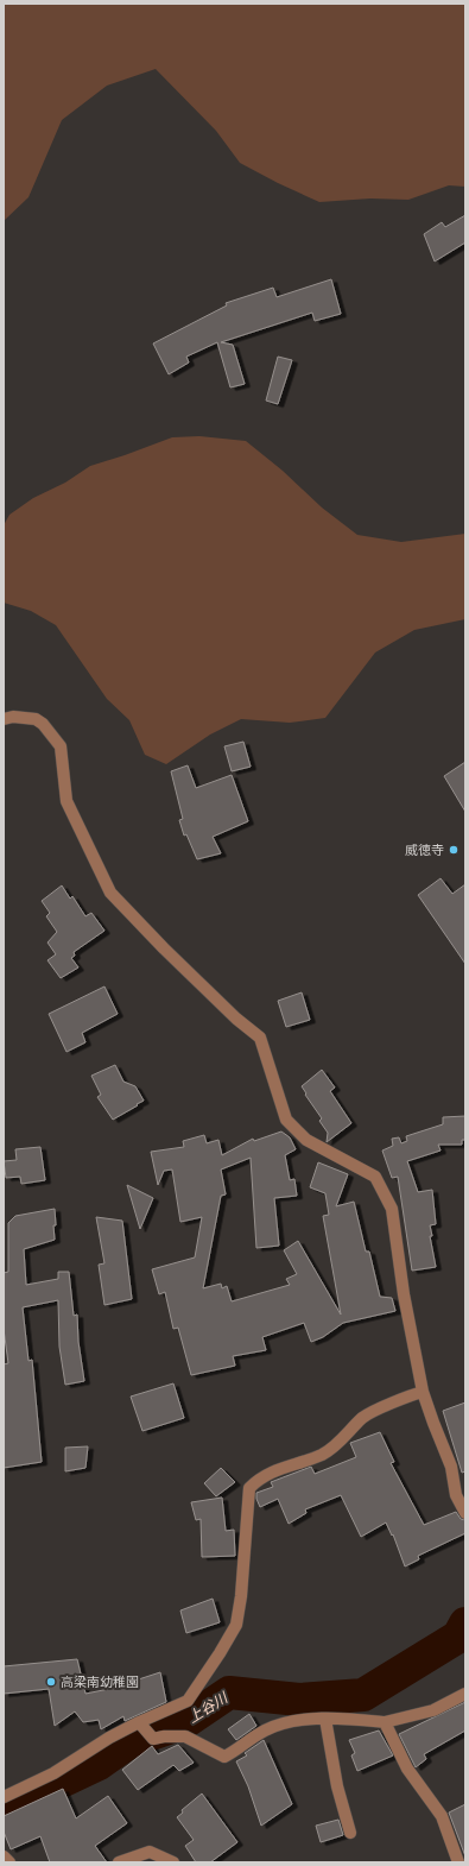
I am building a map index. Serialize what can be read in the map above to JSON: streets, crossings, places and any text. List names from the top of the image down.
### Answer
{
  "water": ["上谷川"],
  "places": ["威徳寺", "高梁南幼稚園"]
}
